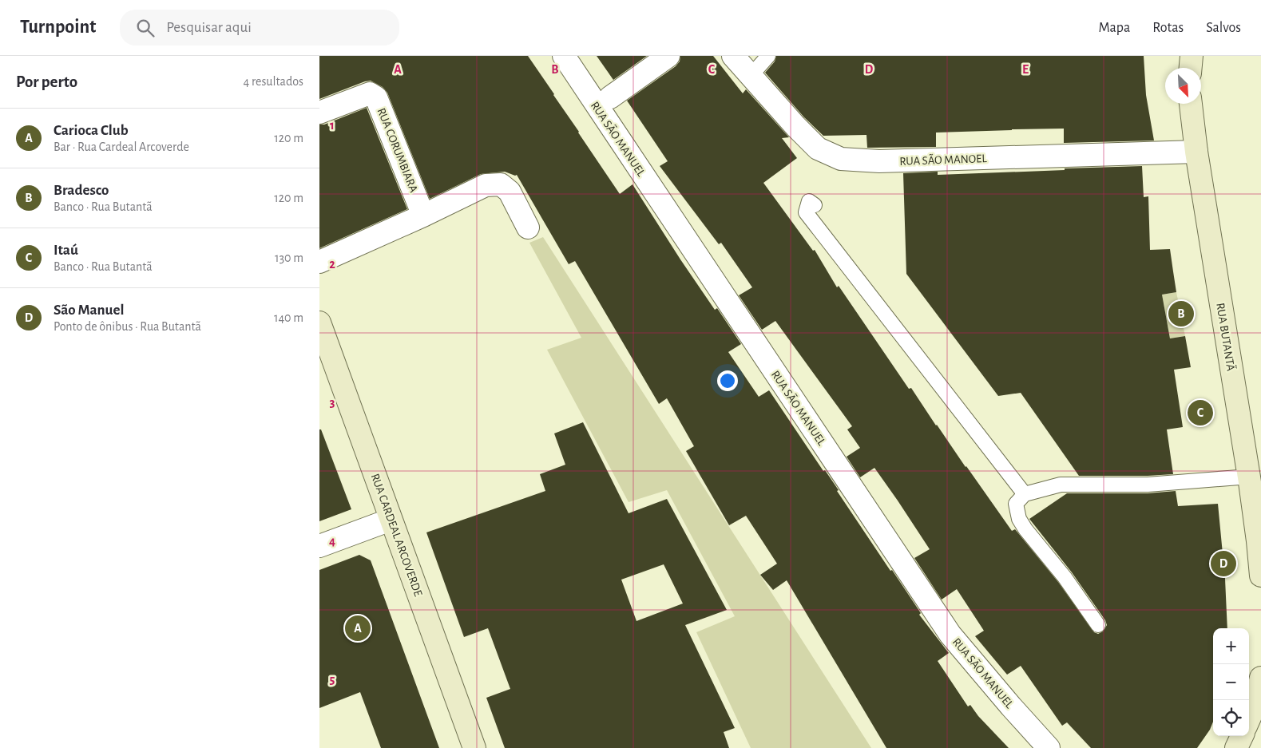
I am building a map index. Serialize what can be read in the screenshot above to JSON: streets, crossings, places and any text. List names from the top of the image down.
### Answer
{
  "streets": {
    "main road": ["RUA BUTANTÃ", "RUA CARDEAL ARCOVERDE"],
    "street": ["RUA SÃO MANUEL", "RUA CORUMBIARA", "RUA SÃO MANOEL"]
  },
  "crossings": [
    ["RUA SÃO MANOEL", "RUA BUTANTÃ"]
  ],
  "north": "bottom right",
  "page": {
    "header": "Turnpoint",
    "search": "Pesquisar aqui",
    "nav": ["Mapa", "Rotas", "Salvos"],
    "heading": ["Por perto", "4 resultados"],
    "list": [
      {
        "mark": "A",
        "name": "Carioca Club",
        "note": "Bar · Rua Cardeal Arcoverde",
        "value": "120 m"
      },
      {
        "mark": "B",
        "name": "Bradesco",
        "note": "Banco · Rua Butantã",
        "value": "120 m"
      },
      {
        "mark": "C",
        "name": "Itaú",
        "note": "Banco · Rua Butantã",
        "value": "130 m"
      },
      {
        "mark": "D",
        "name": "São Manuel",
        "note": "Ponto de ônibus · Rua Butantã",
        "value": "140 m"
      }
    ],
    "pins": [
      "B",
      "C",
      "D",
      "A"
    ],
    "map_buttons": ["+", "−"]
  },
  "grid": {
    "columns": [
      "A",
      "B",
      "C",
      "D",
      "E"
    ],
    "rows": [
      "1",
      "2",
      "3",
      "4",
      "5"
    ]
  }
}
